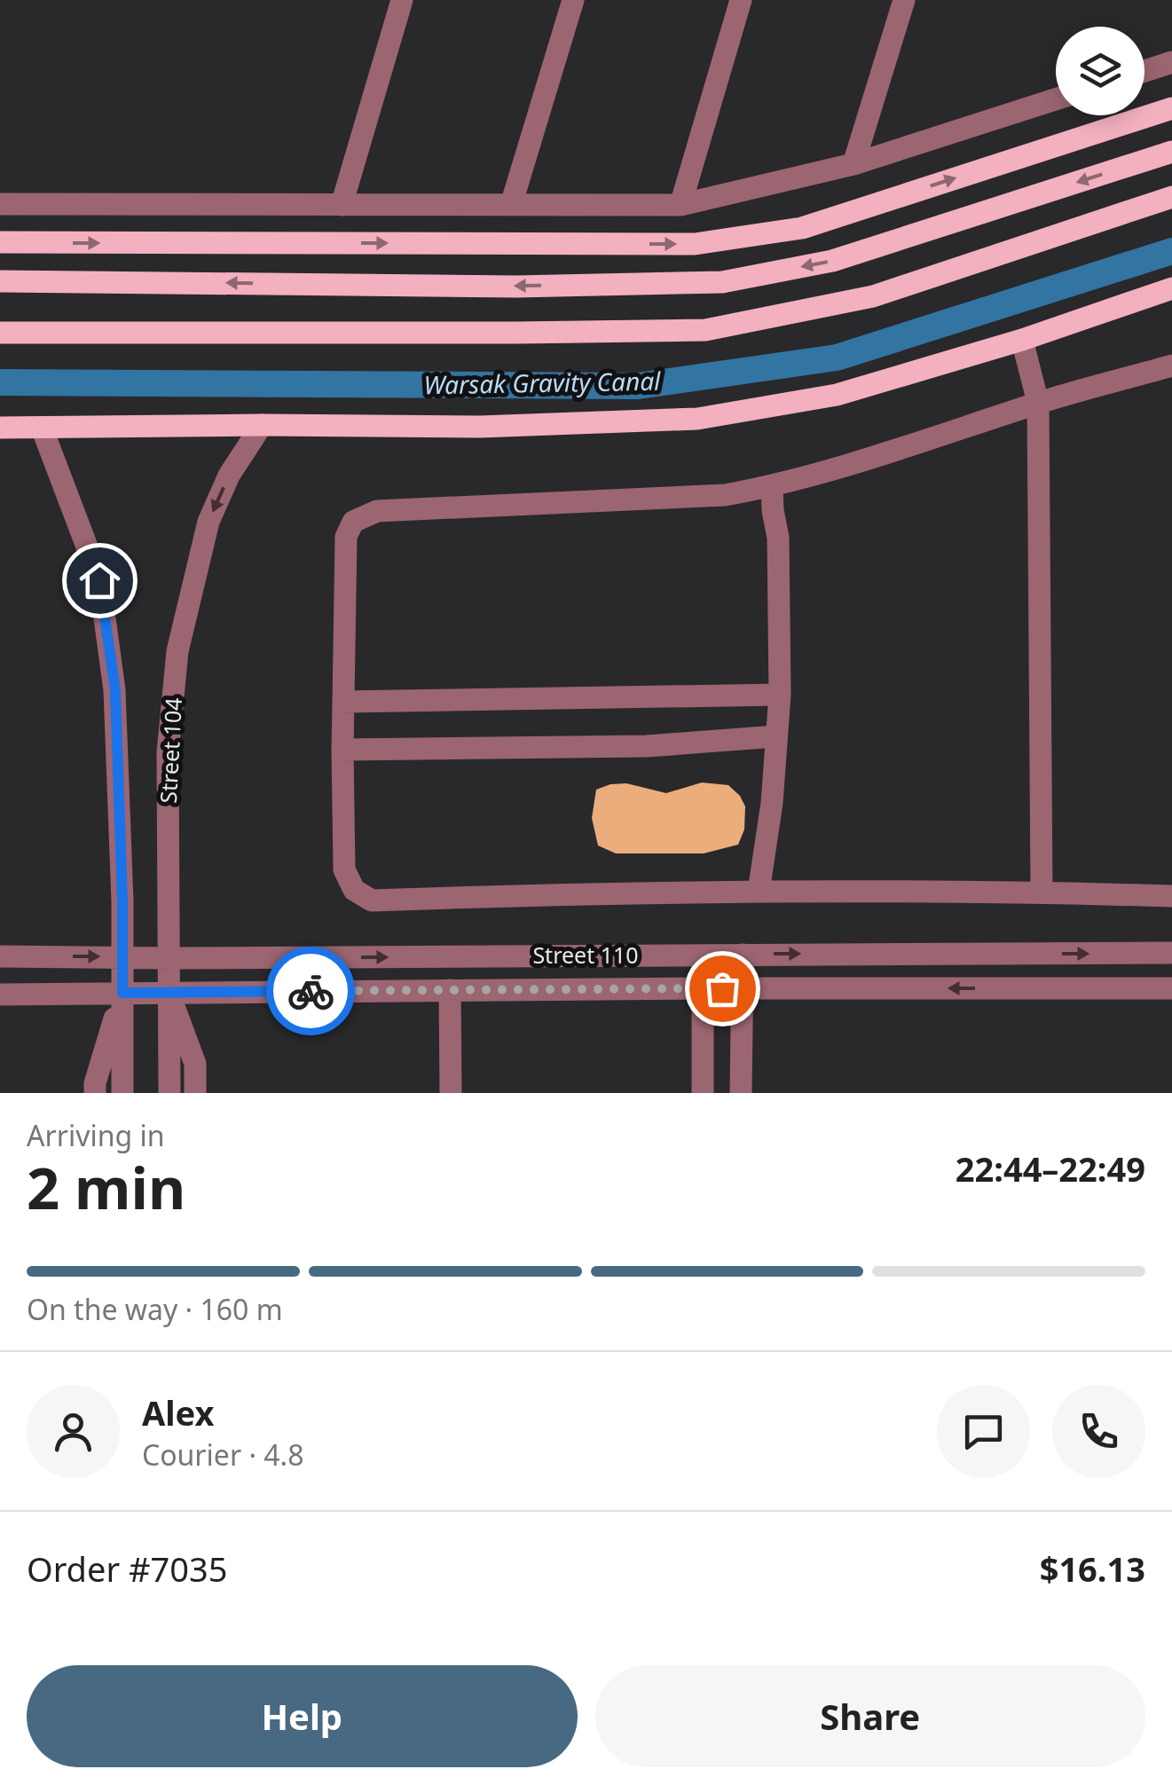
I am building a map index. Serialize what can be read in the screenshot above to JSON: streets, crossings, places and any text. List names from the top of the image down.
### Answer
{
  "streets": {
    "street": ["Street 104", "Street 110"]
  },
  "crossings": [
    ["Street 104", "Street 110"]
  ],
  "water": ["Warsak Gravity Canal"],
  "page": {
    "heading": ["2 min", "Arriving in", "22:44–22:49"],
    "panel": [
      "Alex",
      "Courier · 4.8",
      "Order #7035",
      "$16.13"
    ],
    "bar": "On the way · 160 m",
    "buttons": ["Help", "Share"]
  }
}
